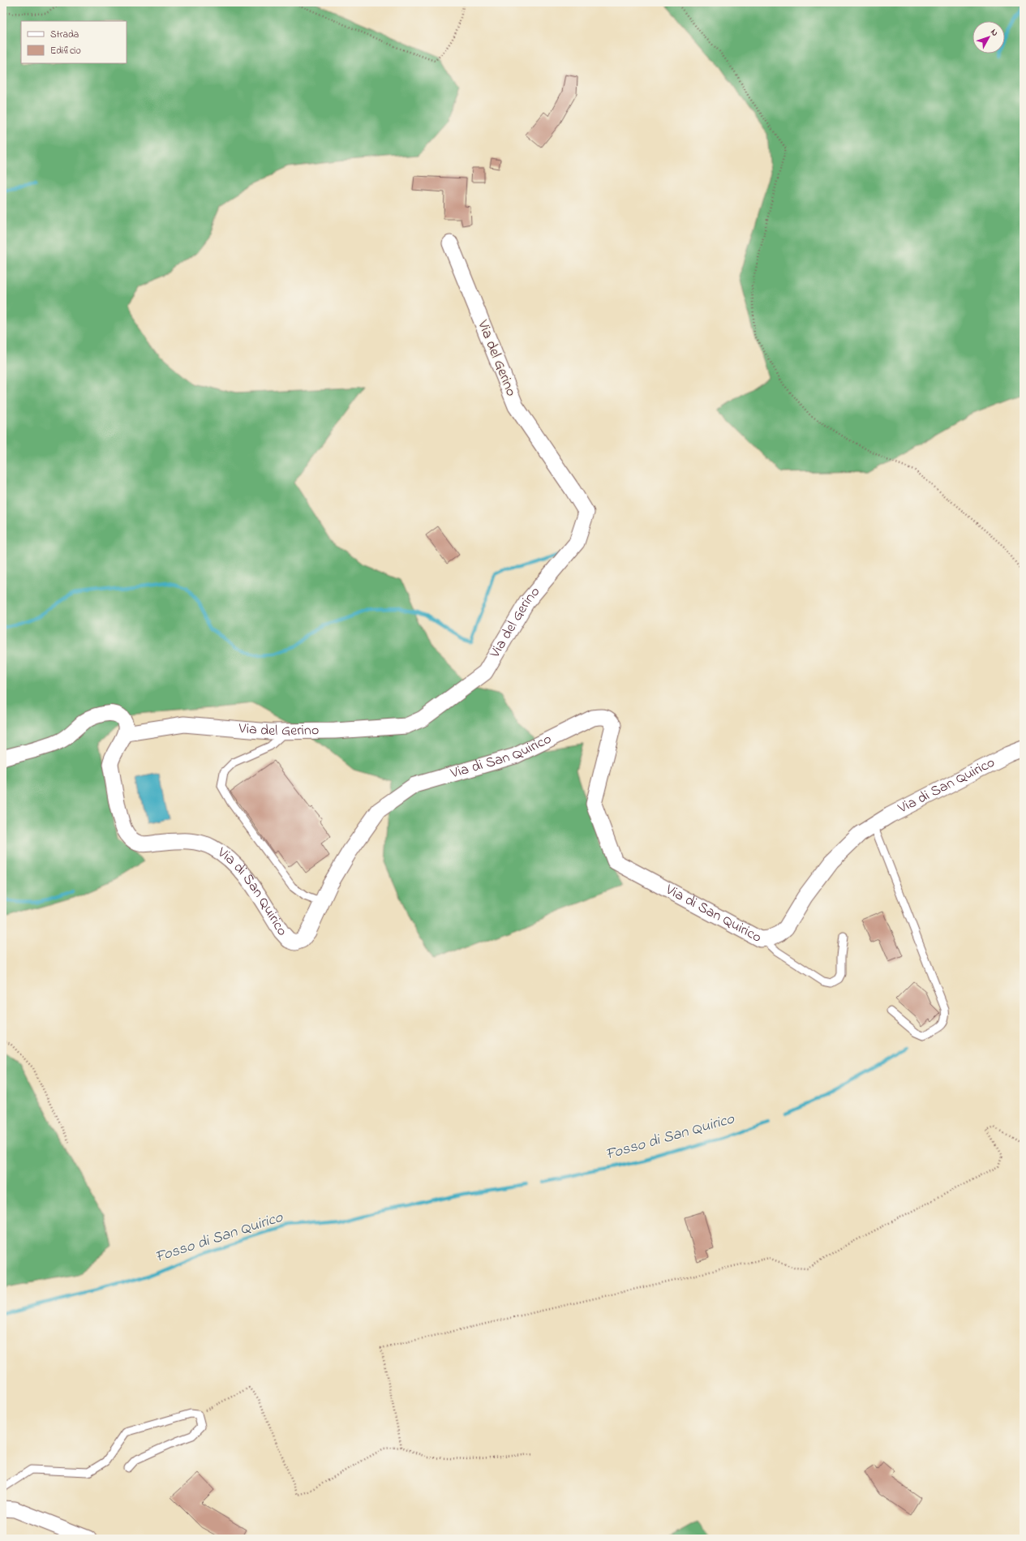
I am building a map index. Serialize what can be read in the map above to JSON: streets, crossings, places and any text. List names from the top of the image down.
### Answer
{
  "streets": {
    "street": ["Via del Gerino", "Via di San Quirico"]
  },
  "crossings": [
    ["Via del Gerino", "Via di San Quirico"]
  ],
  "water": ["Fosso di San Quirico"],
  "legend": ["Strada", "Edificio"],
  "north": "top right"
}
